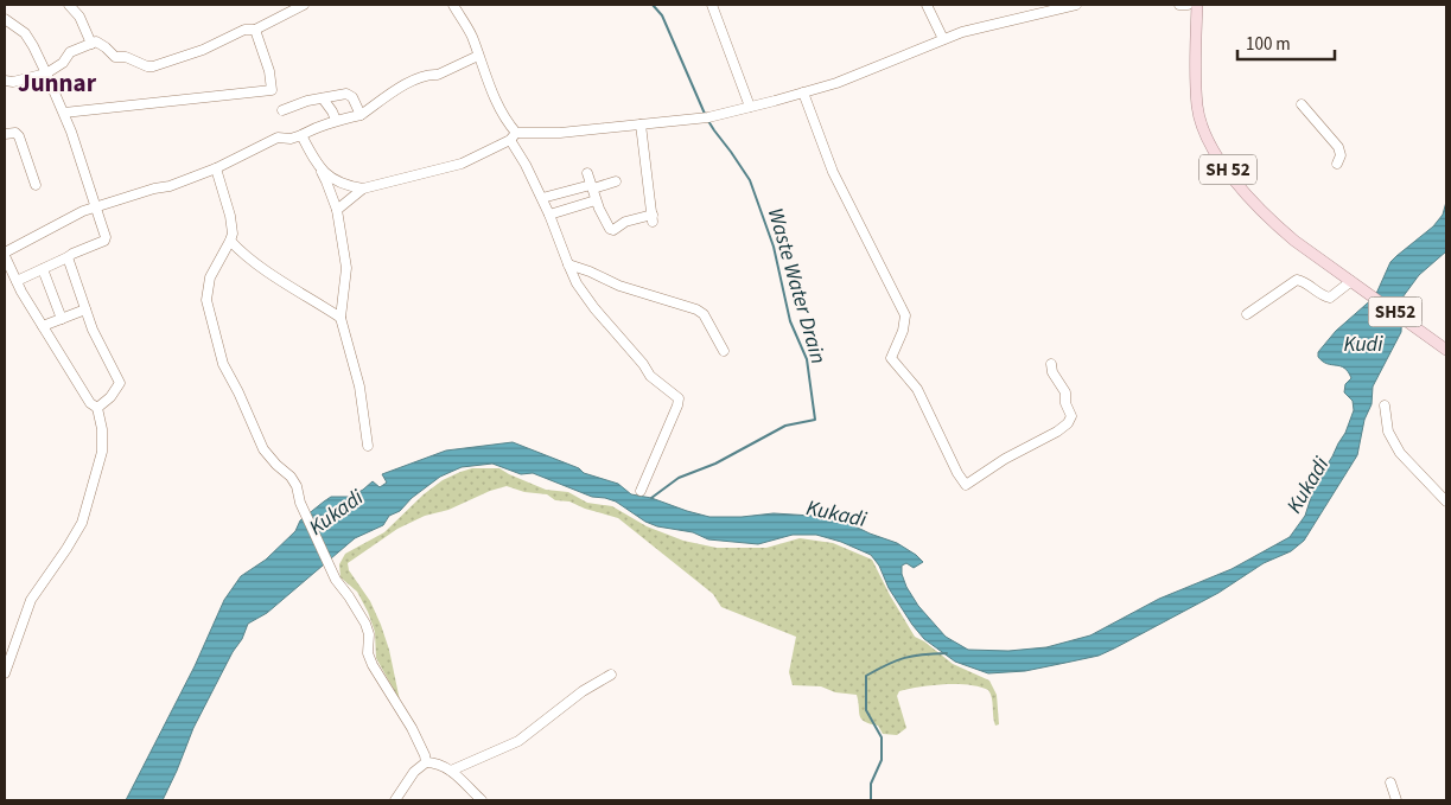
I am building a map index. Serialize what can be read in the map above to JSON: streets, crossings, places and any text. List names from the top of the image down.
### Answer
{
  "streets": {
    "main road": ["SH 52", "SH52"]
  },
  "crossings": [
    ["SH 52", "SH52"]
  ],
  "districts": ["Junnar"],
  "water": ["Waste Water Drain", "Kudi", "Kukadi"],
  "scale_bar": "100 m"
}
